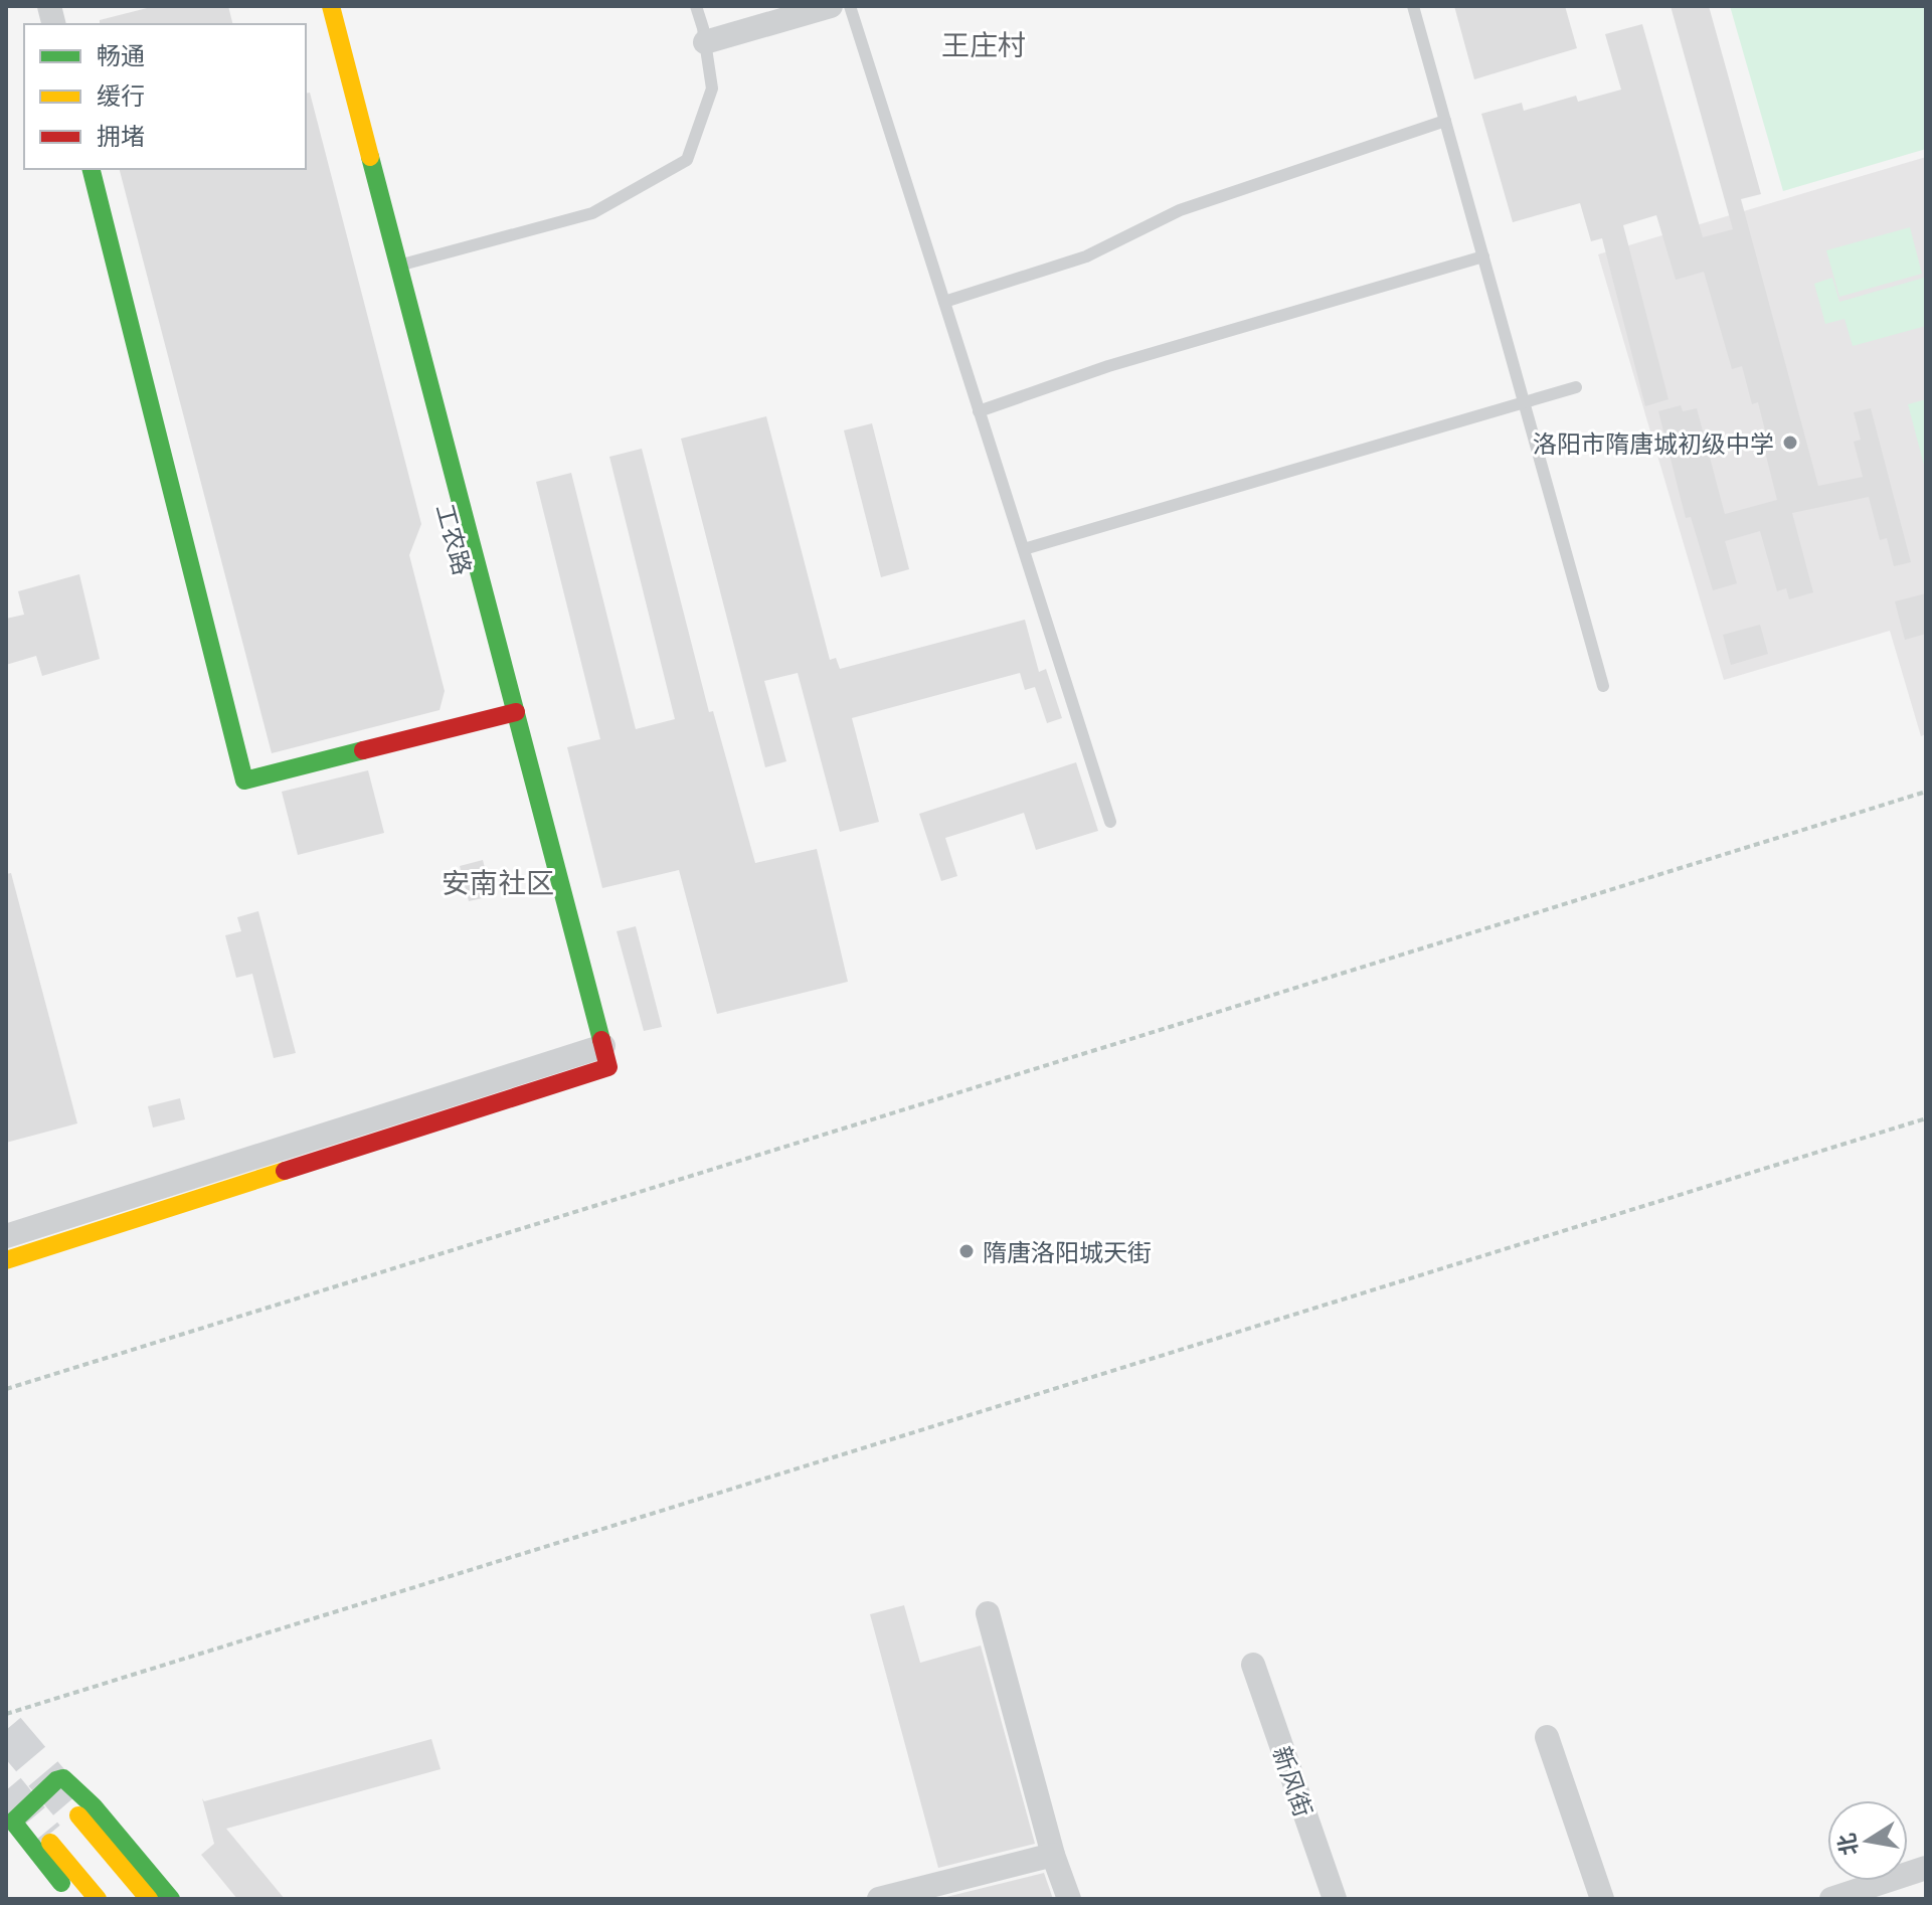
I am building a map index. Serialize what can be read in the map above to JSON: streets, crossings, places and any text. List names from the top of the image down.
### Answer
{
  "streets": {
    "street": ["工农路", "新风街"]
  },
  "districts": ["王庄村", "安南社区"],
  "places": ["洛阳市隋唐城初级中学", "隋唐洛阳城天街"],
  "legend": ["畅通", "缓行", "拥堵"],
  "north": "left"
}
